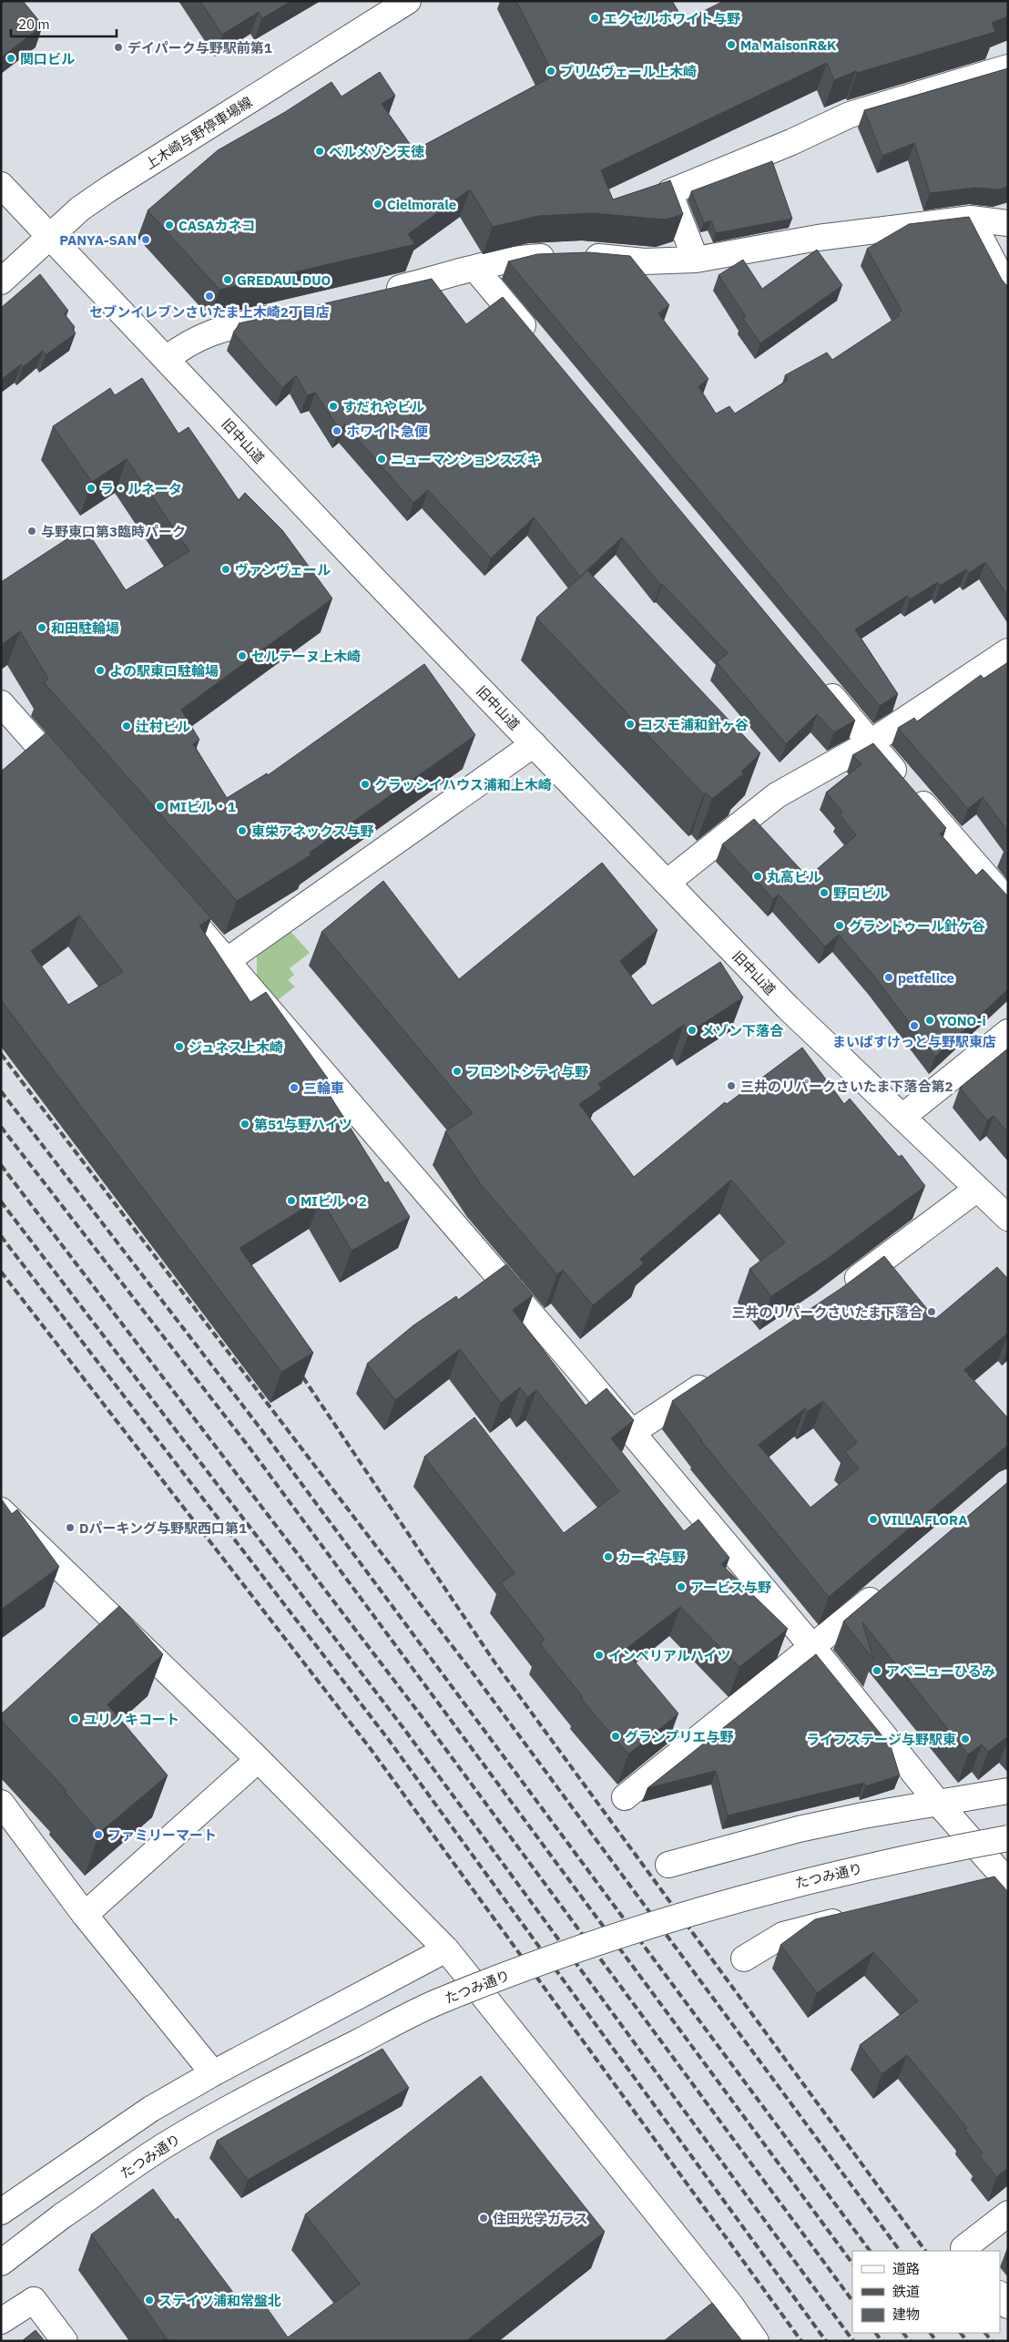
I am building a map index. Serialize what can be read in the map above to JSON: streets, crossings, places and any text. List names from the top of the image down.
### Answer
{
  "streets": {
    "street": ["上木崎与野停車場線", "旧中山道", "たつみ通り"]
  },
  "crossings": [
    ["上木崎与野停車場線", "旧中山道"]
  ],
  "places": [
    "エクセルホワイト与野",
    "Ma MaisonR&K",
    "デイパーク与野駅前第1",
    "関口ビル",
    "プリムヴェール上木崎",
    "ベルメゾン天徳",
    "Cielmorale",
    "CASAカネコ",
    "PANYA-SAN",
    "GREDAUL DUO",
    "セブンイレブンさいたま上木崎2丁目店",
    "すだれやビル",
    "ホワイト急便",
    "ニューマンションスズキ",
    "ラ・ルネータ",
    "与野東口第3臨時パーク",
    "ヴァンヴェール",
    "和田駐輪場",
    "セルテーヌ上木崎",
    "よの駅東口駐輪場",
    "コスモ浦和針ヶ谷",
    "辻村ビル",
    "クラッシイハウス浦和上木崎",
    "MIビル・1",
    "東栄アネックス与野",
    "丸高ビル",
    "野口ビル",
    "グランドゥール針ケ谷",
    "petfelice",
    "YONO-i",
    "まいばすけっと与野駅東店",
    "メゾン下落合",
    "ジュネス上木崎",
    "フロントシティ与野",
    "三井のリパークさいたま下落合第2",
    "三輪車",
    "第51与野ハイツ",
    "MIビル・2",
    "三井のリパークさいたま下落合",
    "VILLA FLORA",
    "Dパーキング与野駅西口第1",
    "カーネ与野",
    "アービス与野",
    "インペリアルハイツ",
    "アベニューひるみ",
    "ユリノキコート",
    "グランプリエ与野",
    "ライフステージ与野駅東",
    "ファミリーマート",
    "住田光学ガラス",
    "ステイツ浦和常盤北"
  ],
  "legend": ["道路", "鉄道", "建物"],
  "scale_bar": "20 m"
}
